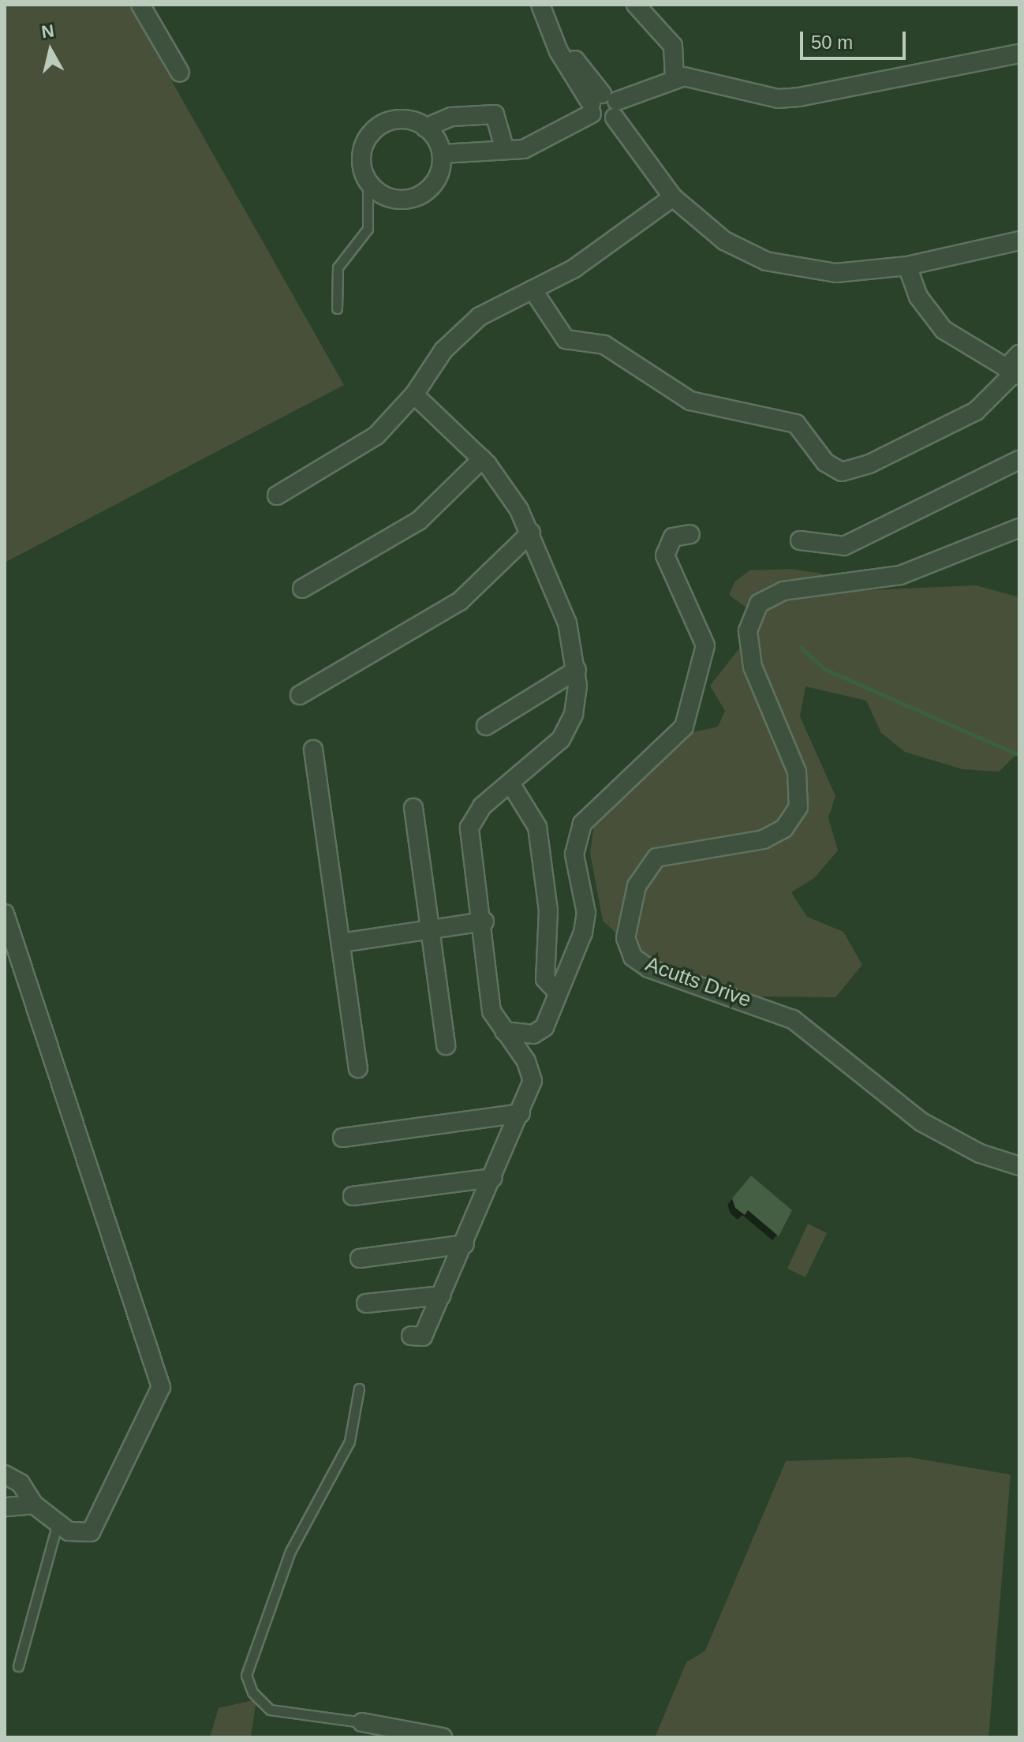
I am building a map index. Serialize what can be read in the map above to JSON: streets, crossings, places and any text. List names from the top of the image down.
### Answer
{
  "streets": {
    "street": ["Acutts Drive"]
  },
  "scale_bar": "50 m",
  "north": "top"
}
